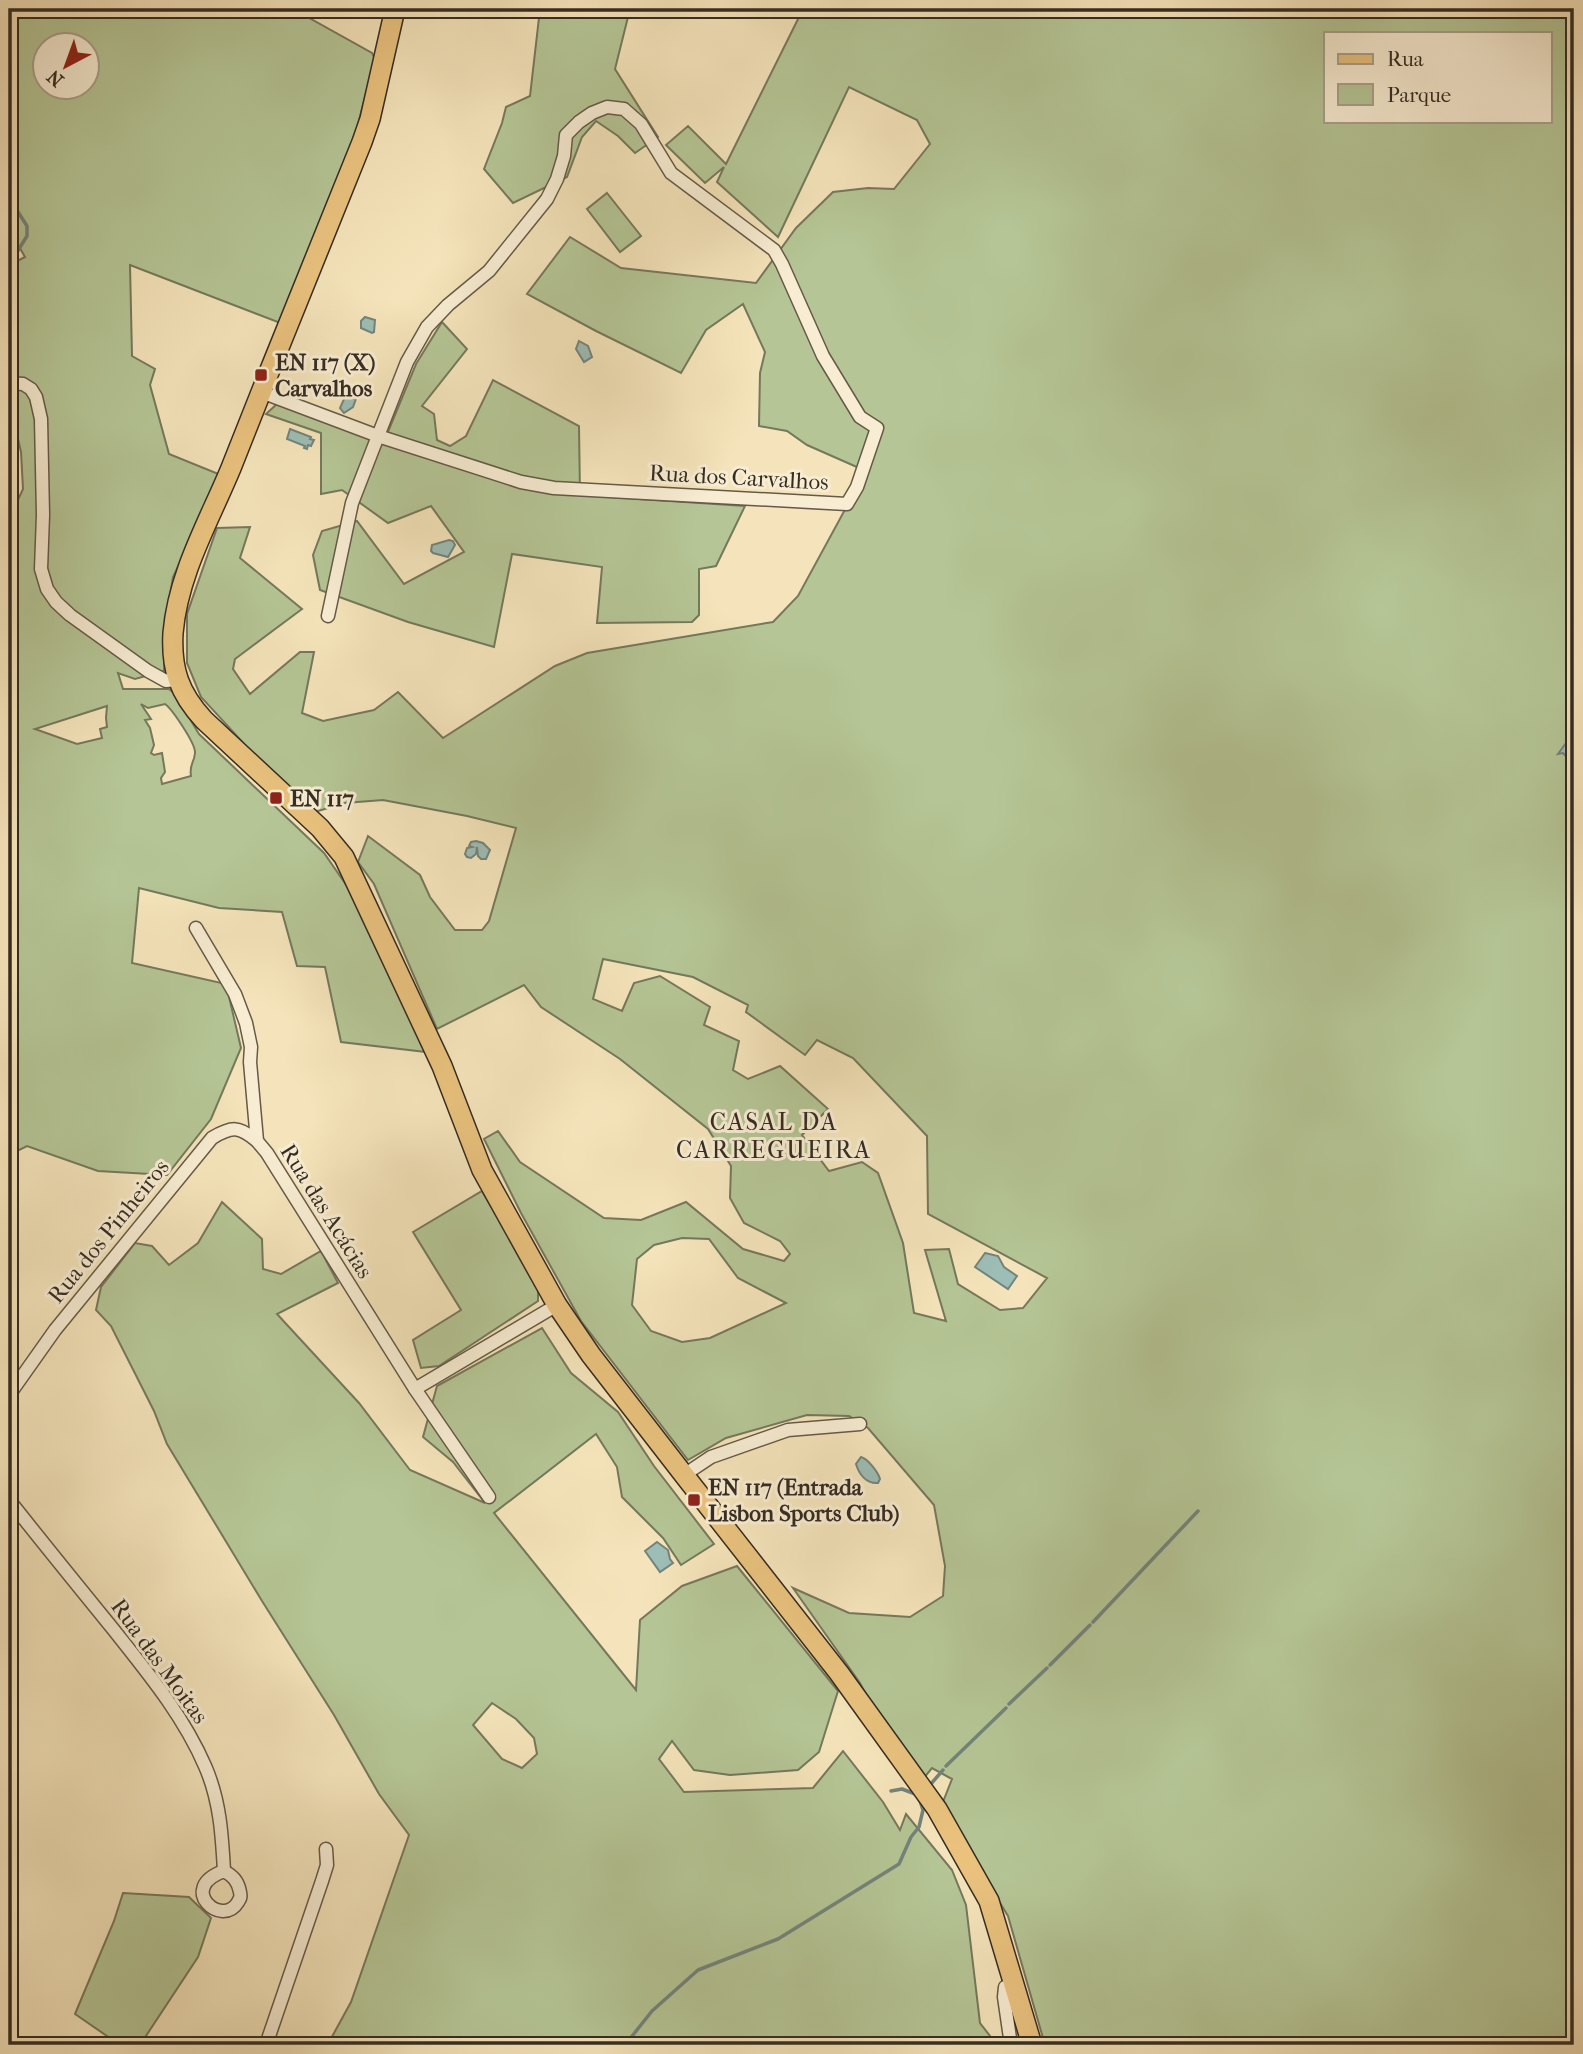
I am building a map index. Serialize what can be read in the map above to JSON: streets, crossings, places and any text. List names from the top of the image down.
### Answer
{
  "streets": {
    "street": [
      "Rua dos Carvalhos",
      "Rua das Acácias",
      "Rua dos Pinheiros",
      "Rua das Moitas"
    ]
  },
  "crossings": [
    ["Rua das Acácias", "Rua dos Pinheiros"]
  ],
  "districts": ["CASAL DA CARREGUEIRA"],
  "places": {
    "transit": ["EN 117 (X) Carvalhos", "EN 117", "EN 117 (Entrada Lisbon Sports Club)"]
  },
  "legend": ["Rua", "Parque"],
  "north": "bottom left"
}
